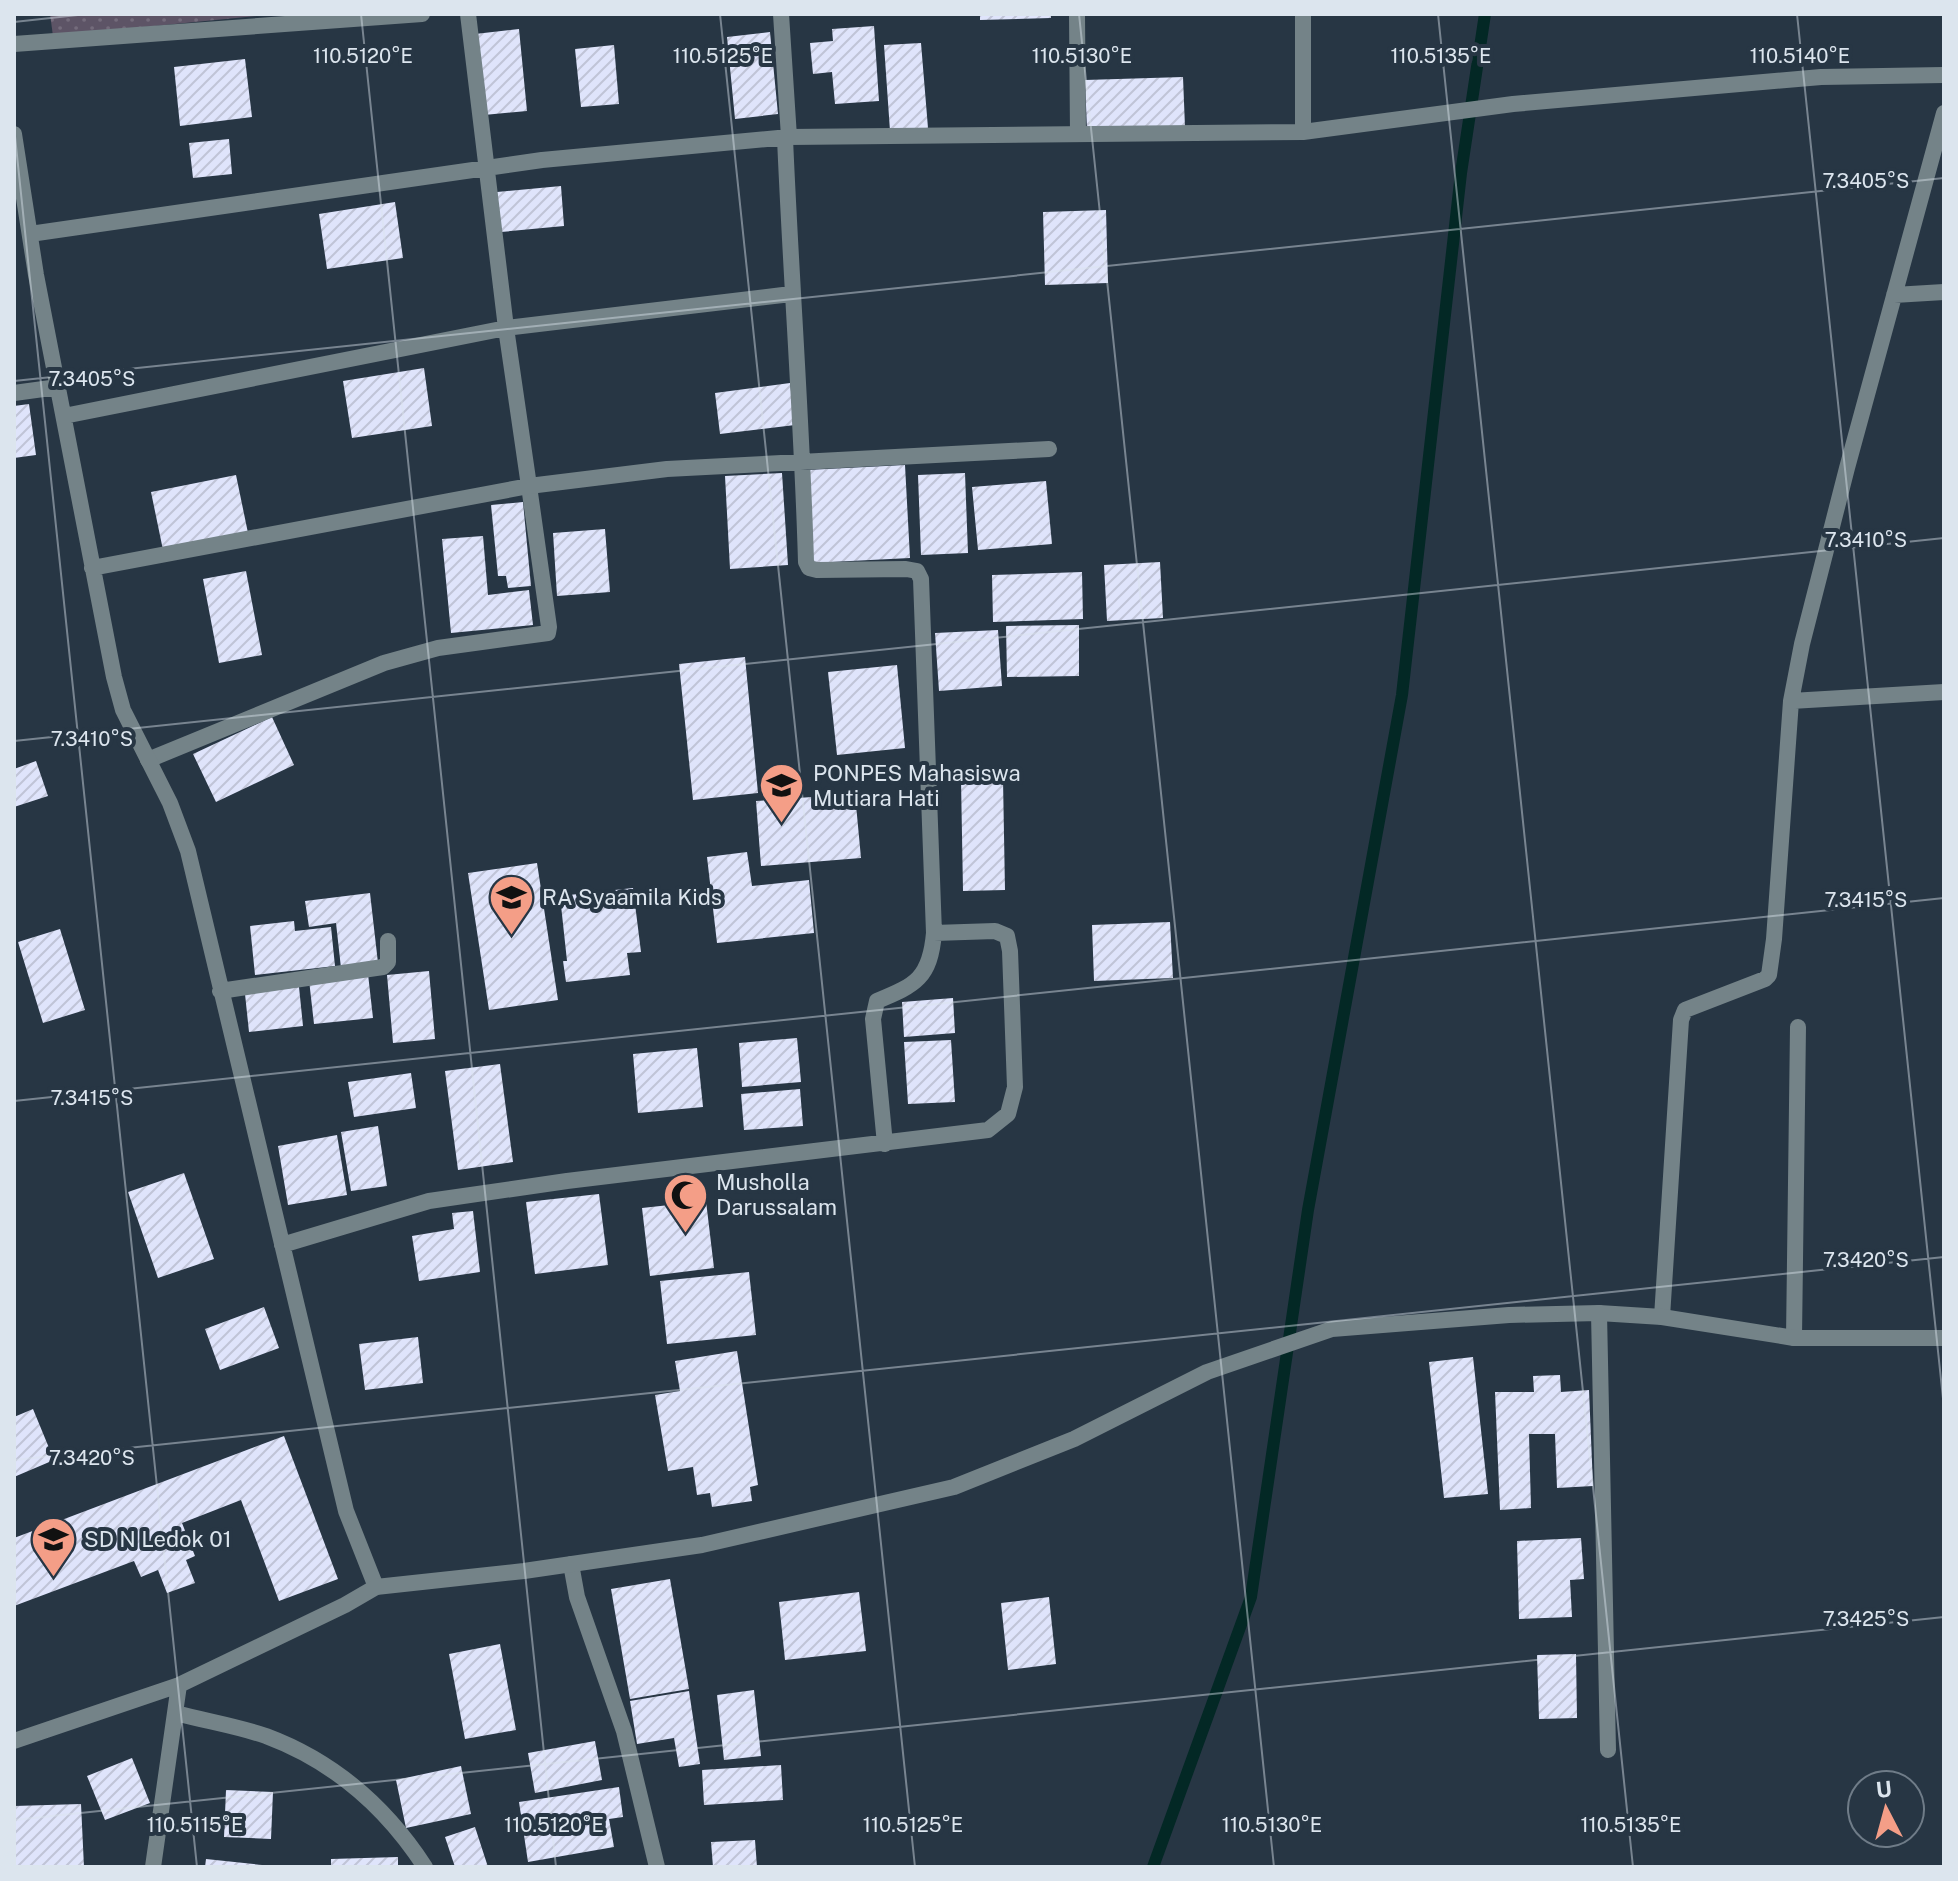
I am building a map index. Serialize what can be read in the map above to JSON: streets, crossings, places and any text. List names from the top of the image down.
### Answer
{
  "places": {
    "school or university": ["PONPES Mahasiswa Mutiara Hati", "RA Syaamila Kids", "SD N Ledok 01"],
    "mosque": ["Musholla Darussalam"]
  },
  "north": "top",
  "coordinates": [
    "110.5120°E",
    "110.5125°E",
    "110.5130°E",
    "110.5135°E",
    "110.5140°E",
    "7.3405°S",
    "7.3410°S",
    "7.3415°S",
    "7.3420°S",
    "7.3425°S",
    "110.5115°E"
  ]
}
